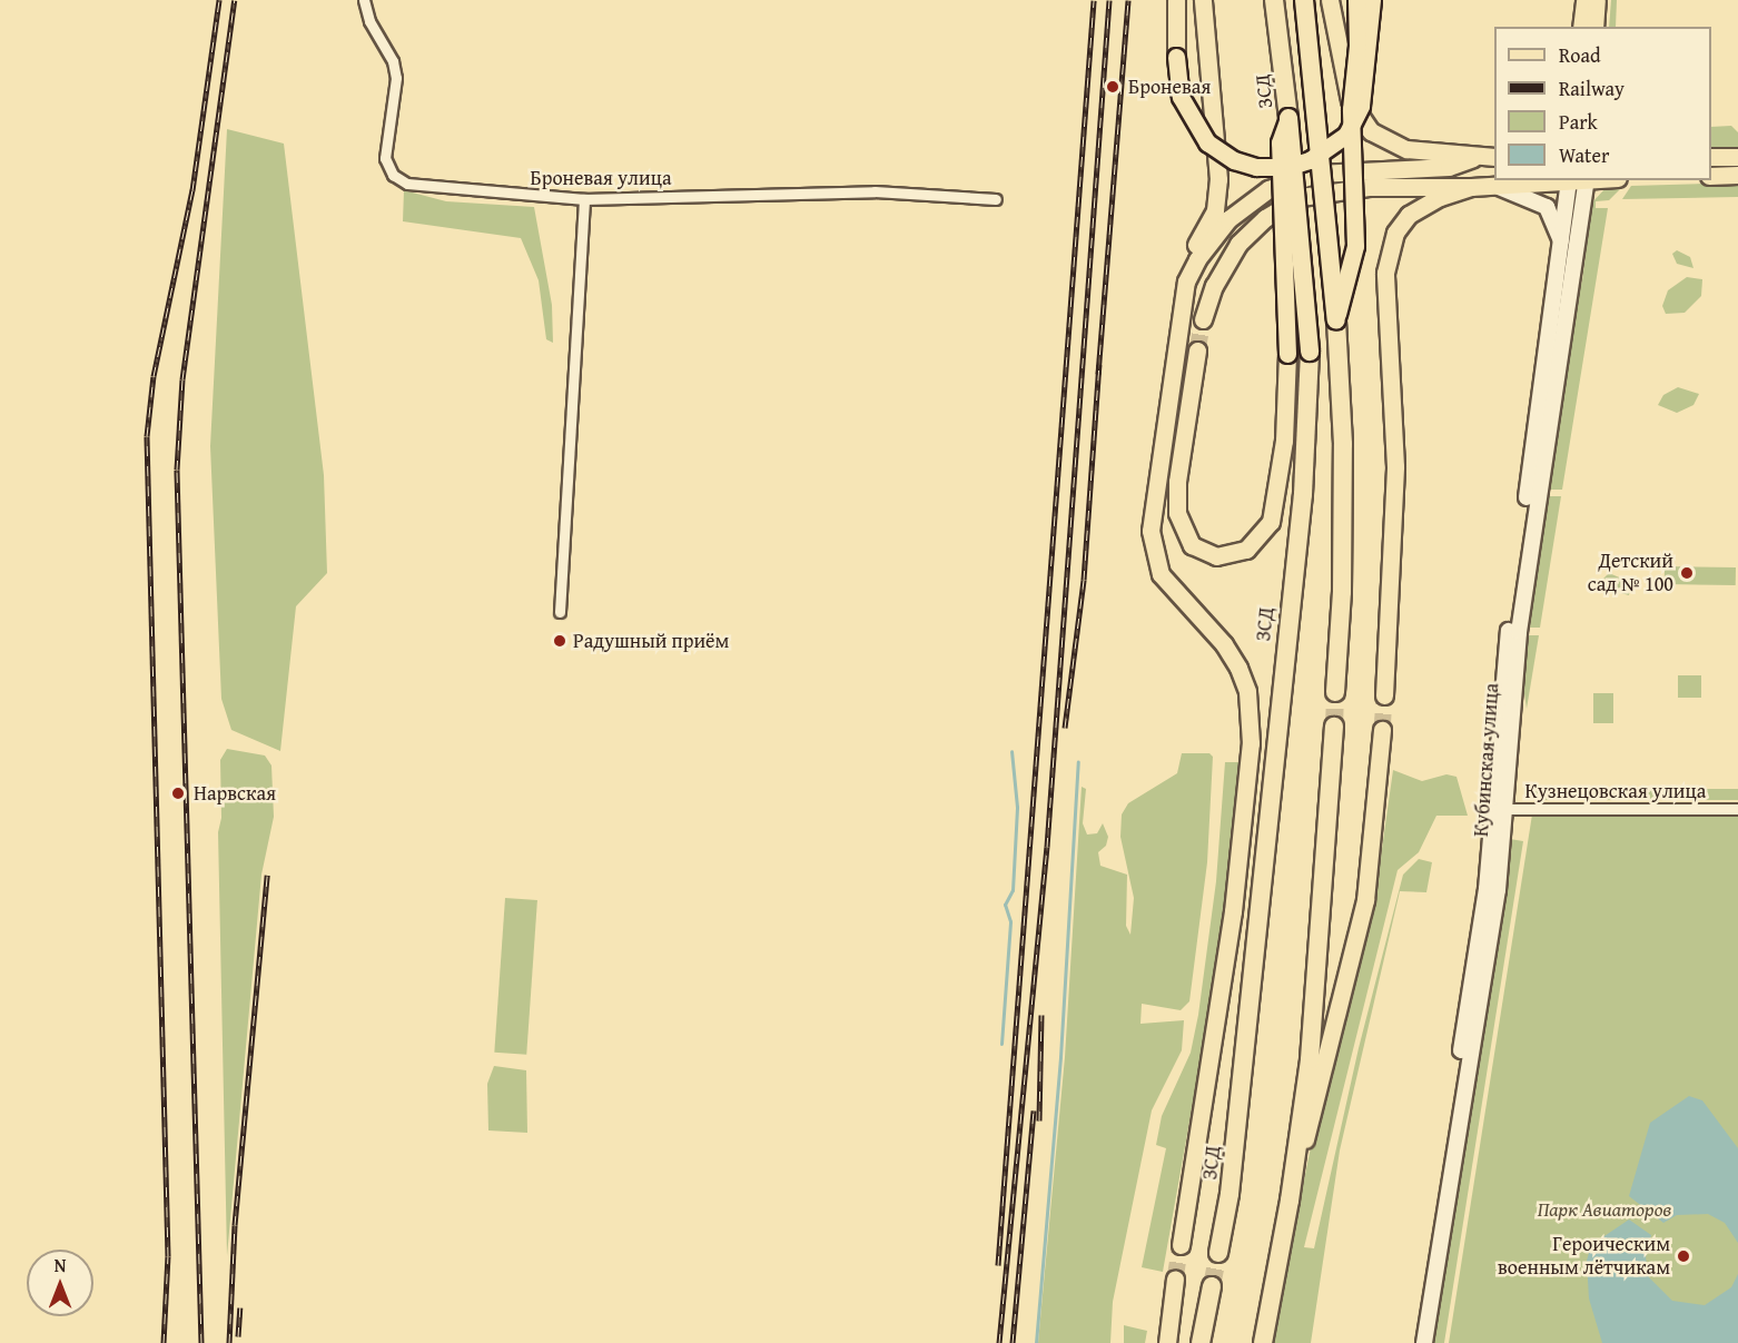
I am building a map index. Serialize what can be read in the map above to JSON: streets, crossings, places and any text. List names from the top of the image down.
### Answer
{
  "streets": {
    "highway": ["ЗСД"],
    "main road": ["Кубинская улица"],
    "street": ["Броневая улица", "Кузнецовская улица"]
  },
  "crossings": [
    ["Кубинская улица", "Кузнецовская улица"]
  ],
  "parks": ["Парк Авиаторов"],
  "places": [
    "Броневая",
    "Детский сад № 100",
    "Радушный приём",
    "Нарвская",
    "Героическим военным лётчикам"
  ],
  "legend": [
    "Road",
    "Railway",
    "Park",
    "Water"
  ],
  "north": "top"
}
